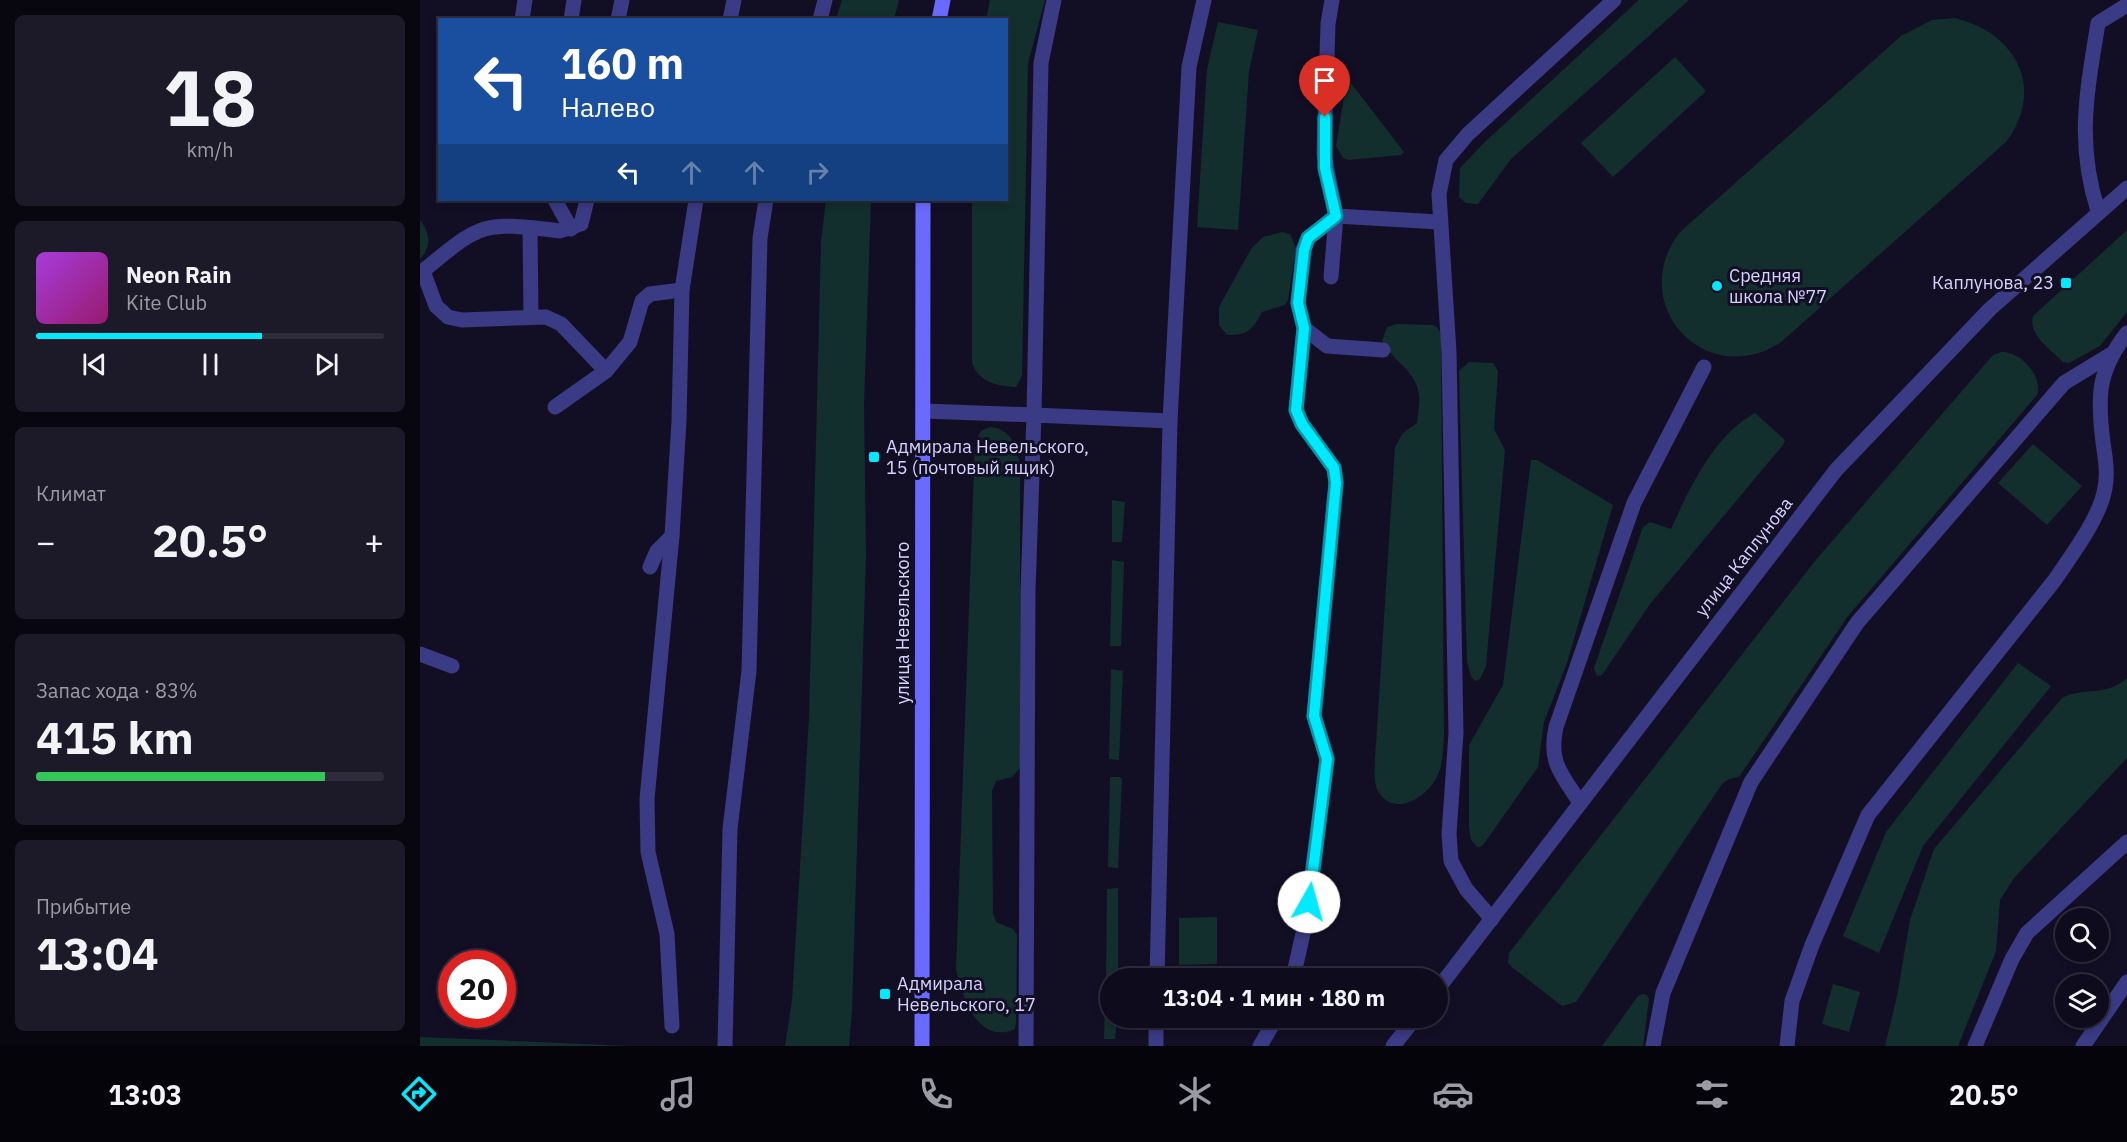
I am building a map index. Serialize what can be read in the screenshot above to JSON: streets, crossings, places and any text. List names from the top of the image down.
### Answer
{
  "streets": {
    "main road": ["улица Невельского"],
    "street": ["улица Каплунова"]
  },
  "places": {
    "transit": ["Каплунова, 23", "Адмирала Невельского, 15 (почтовый ящик)", "Адмирала Невельского, 17"],
    "other": ["Средняя школа №77"]
  },
  "page": {
    "tile": [
      ["18", "km/h"],
      "Климат",
      ["Запас хода · 83%", "415 km"],
      ["Прибытие", "13:04"]
    ],
    "turn": ["160 m", "Налево"],
    "song": ["Neon Rain", "Kite Club"],
    "heat": ["−", "20.5°", "+"],
    "limit": "20",
    "trip": "13:04 · 1 мин · 180 m",
    "tabs": ["13:03", "20.5°"]
  }
}
